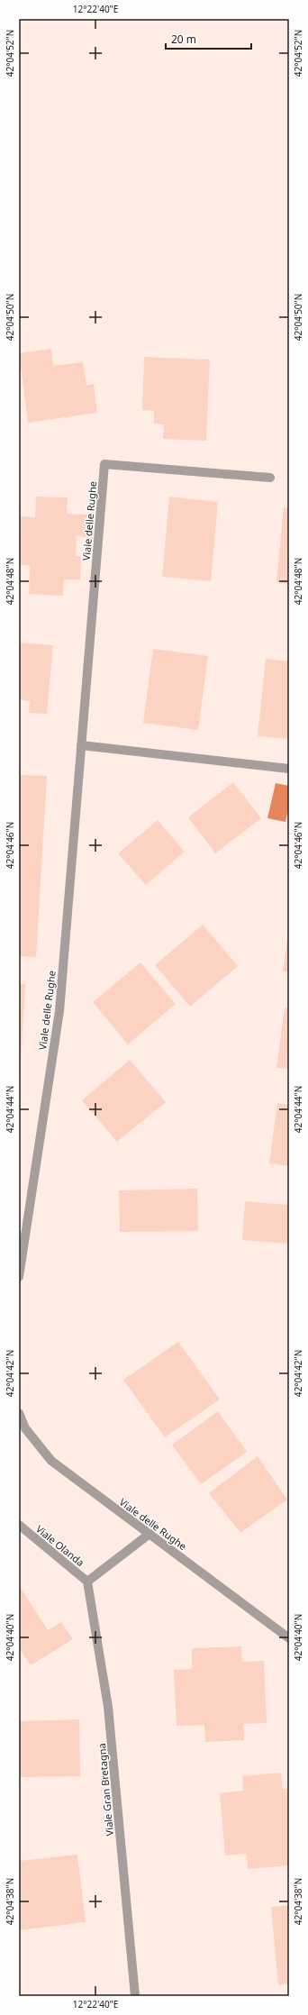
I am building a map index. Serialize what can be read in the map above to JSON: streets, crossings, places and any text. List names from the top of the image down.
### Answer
{
  "streets": {
    "street": ["Viale delle Rughe", "Viale Olanda", "Viale Gran Bretagna"]
  },
  "crossings": [
    ["Viale Olanda", "Viale Gran Bretagna"]
  ],
  "scale_bar": "20 m",
  "coordinates": [
    "12°22'40\"E",
    "42°04'52\"N",
    "42°04'50\"N",
    "42°04'48\"N",
    "42°04'46\"N",
    "42°04'44\"N",
    "42°04'42\"N",
    "42°04'40\"N",
    "42°04'38\"N"
  ]
}
